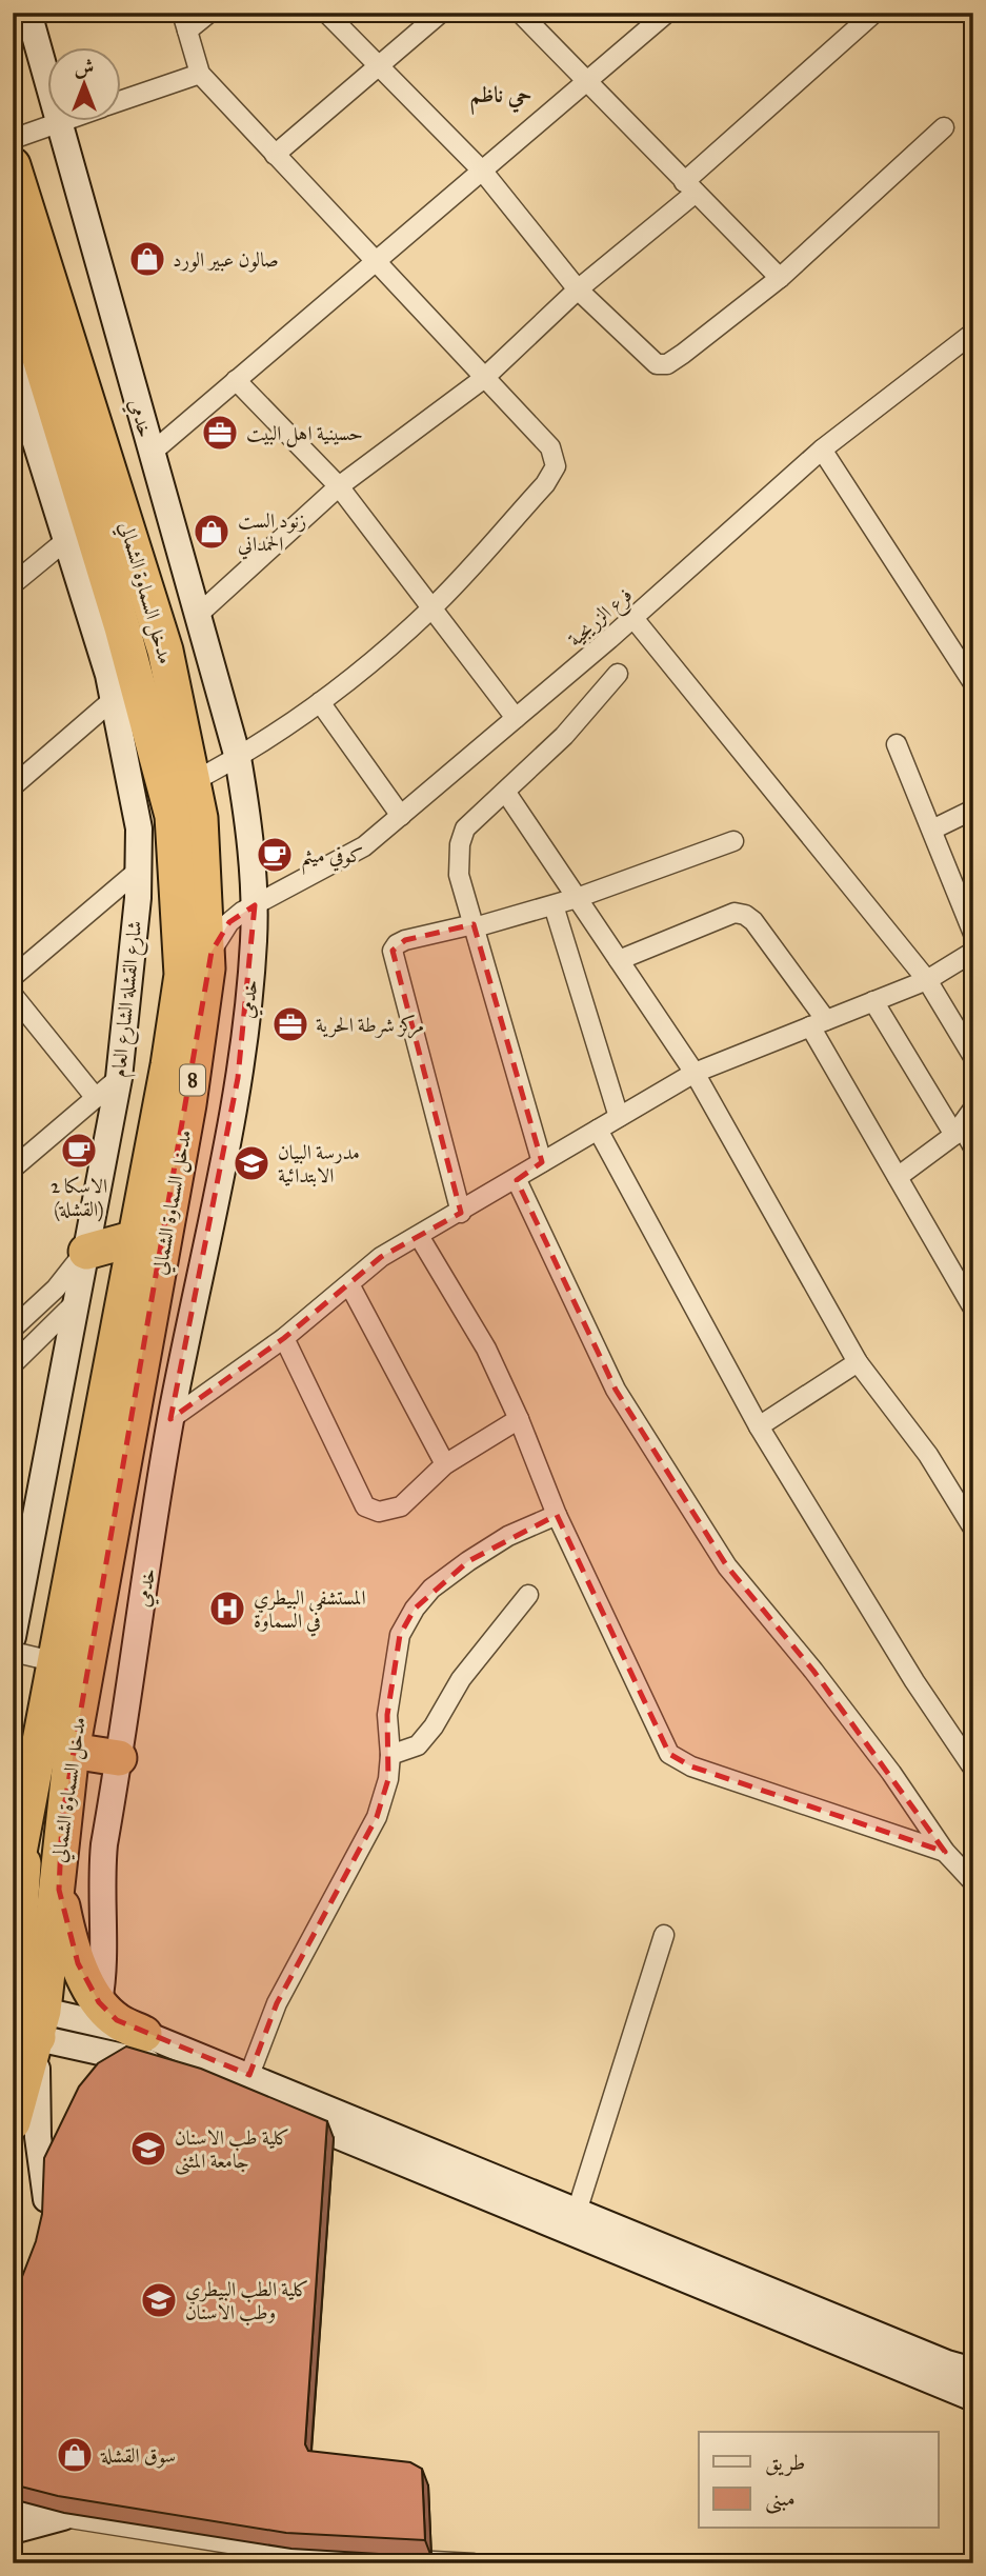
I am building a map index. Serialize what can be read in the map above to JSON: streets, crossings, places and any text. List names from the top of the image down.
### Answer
{
  "streets": {
    "highway": ["مدخل السماوة الشمالي", "8"],
    "main road": ["خدمي", "شارع القشلة الشارع العام"],
    "street": ["فرع الزريجية"]
  },
  "crossings": [
    ["خدمي", "فرع الزريجية"]
  ],
  "districts": ["حي ناظم"],
  "places": {
    "shop": ["صالون عبير الورد", "زنود الست الحمداني", "سوق القشلة"],
    "office": ["حسينية اهل البيت", "مركز شرطة الحرية"],
    "cafe": ["كوفي ميثم", "الاسكا 2 (القشلة)"],
    "school or university": ["مدرسة البيان الابتدائية", "كلية طب الاسنان جامعة المثنى", "كلية الطب البيطري وطب الاسنان"],
    "hospital": ["المستشفى البيطري في السماوة"]
  },
  "legend": ["طريق", "مبنى"],
  "north": "top"
}
